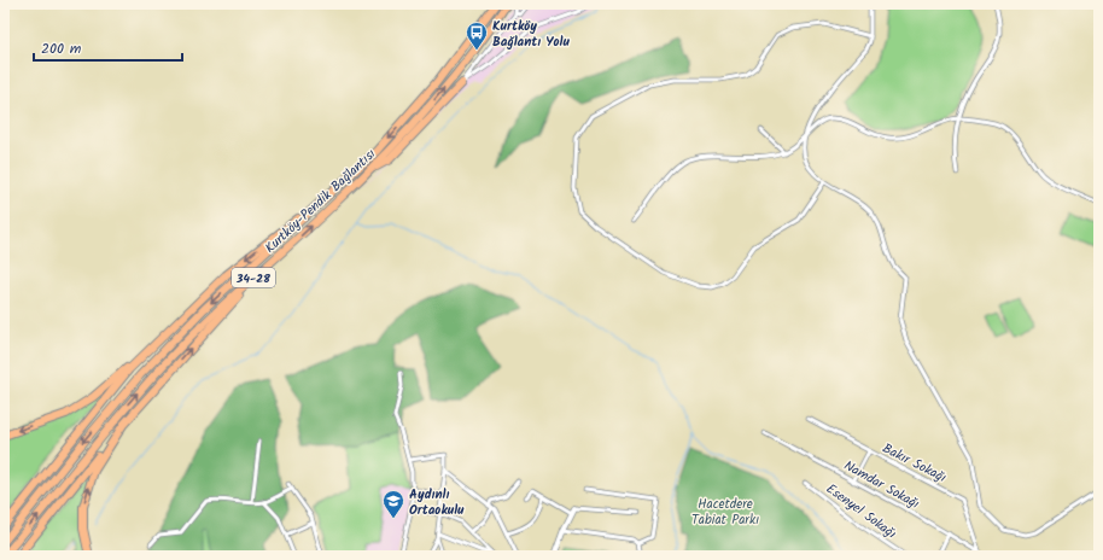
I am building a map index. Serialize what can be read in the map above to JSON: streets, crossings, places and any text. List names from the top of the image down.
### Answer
{
  "streets": {
    "highway": ["Kurtköy-Pendik Bağlantısı", "34-28"],
    "street": ["Bakır Sokağı", "Namdar Sokağı", "Esenyel Sokağı"]
  },
  "crossings": [
    ["Bakır Sokağı", "Namdar Sokağı"]
  ],
  "parks": ["Hacetdere Tabiat Parkı"],
  "places": {
    "bus stop": ["Kurtköy Bağlantı Yolu"],
    "school or university": ["Aydınlı Ortaokulu"]
  },
  "scale_bar": "200 m"
}
